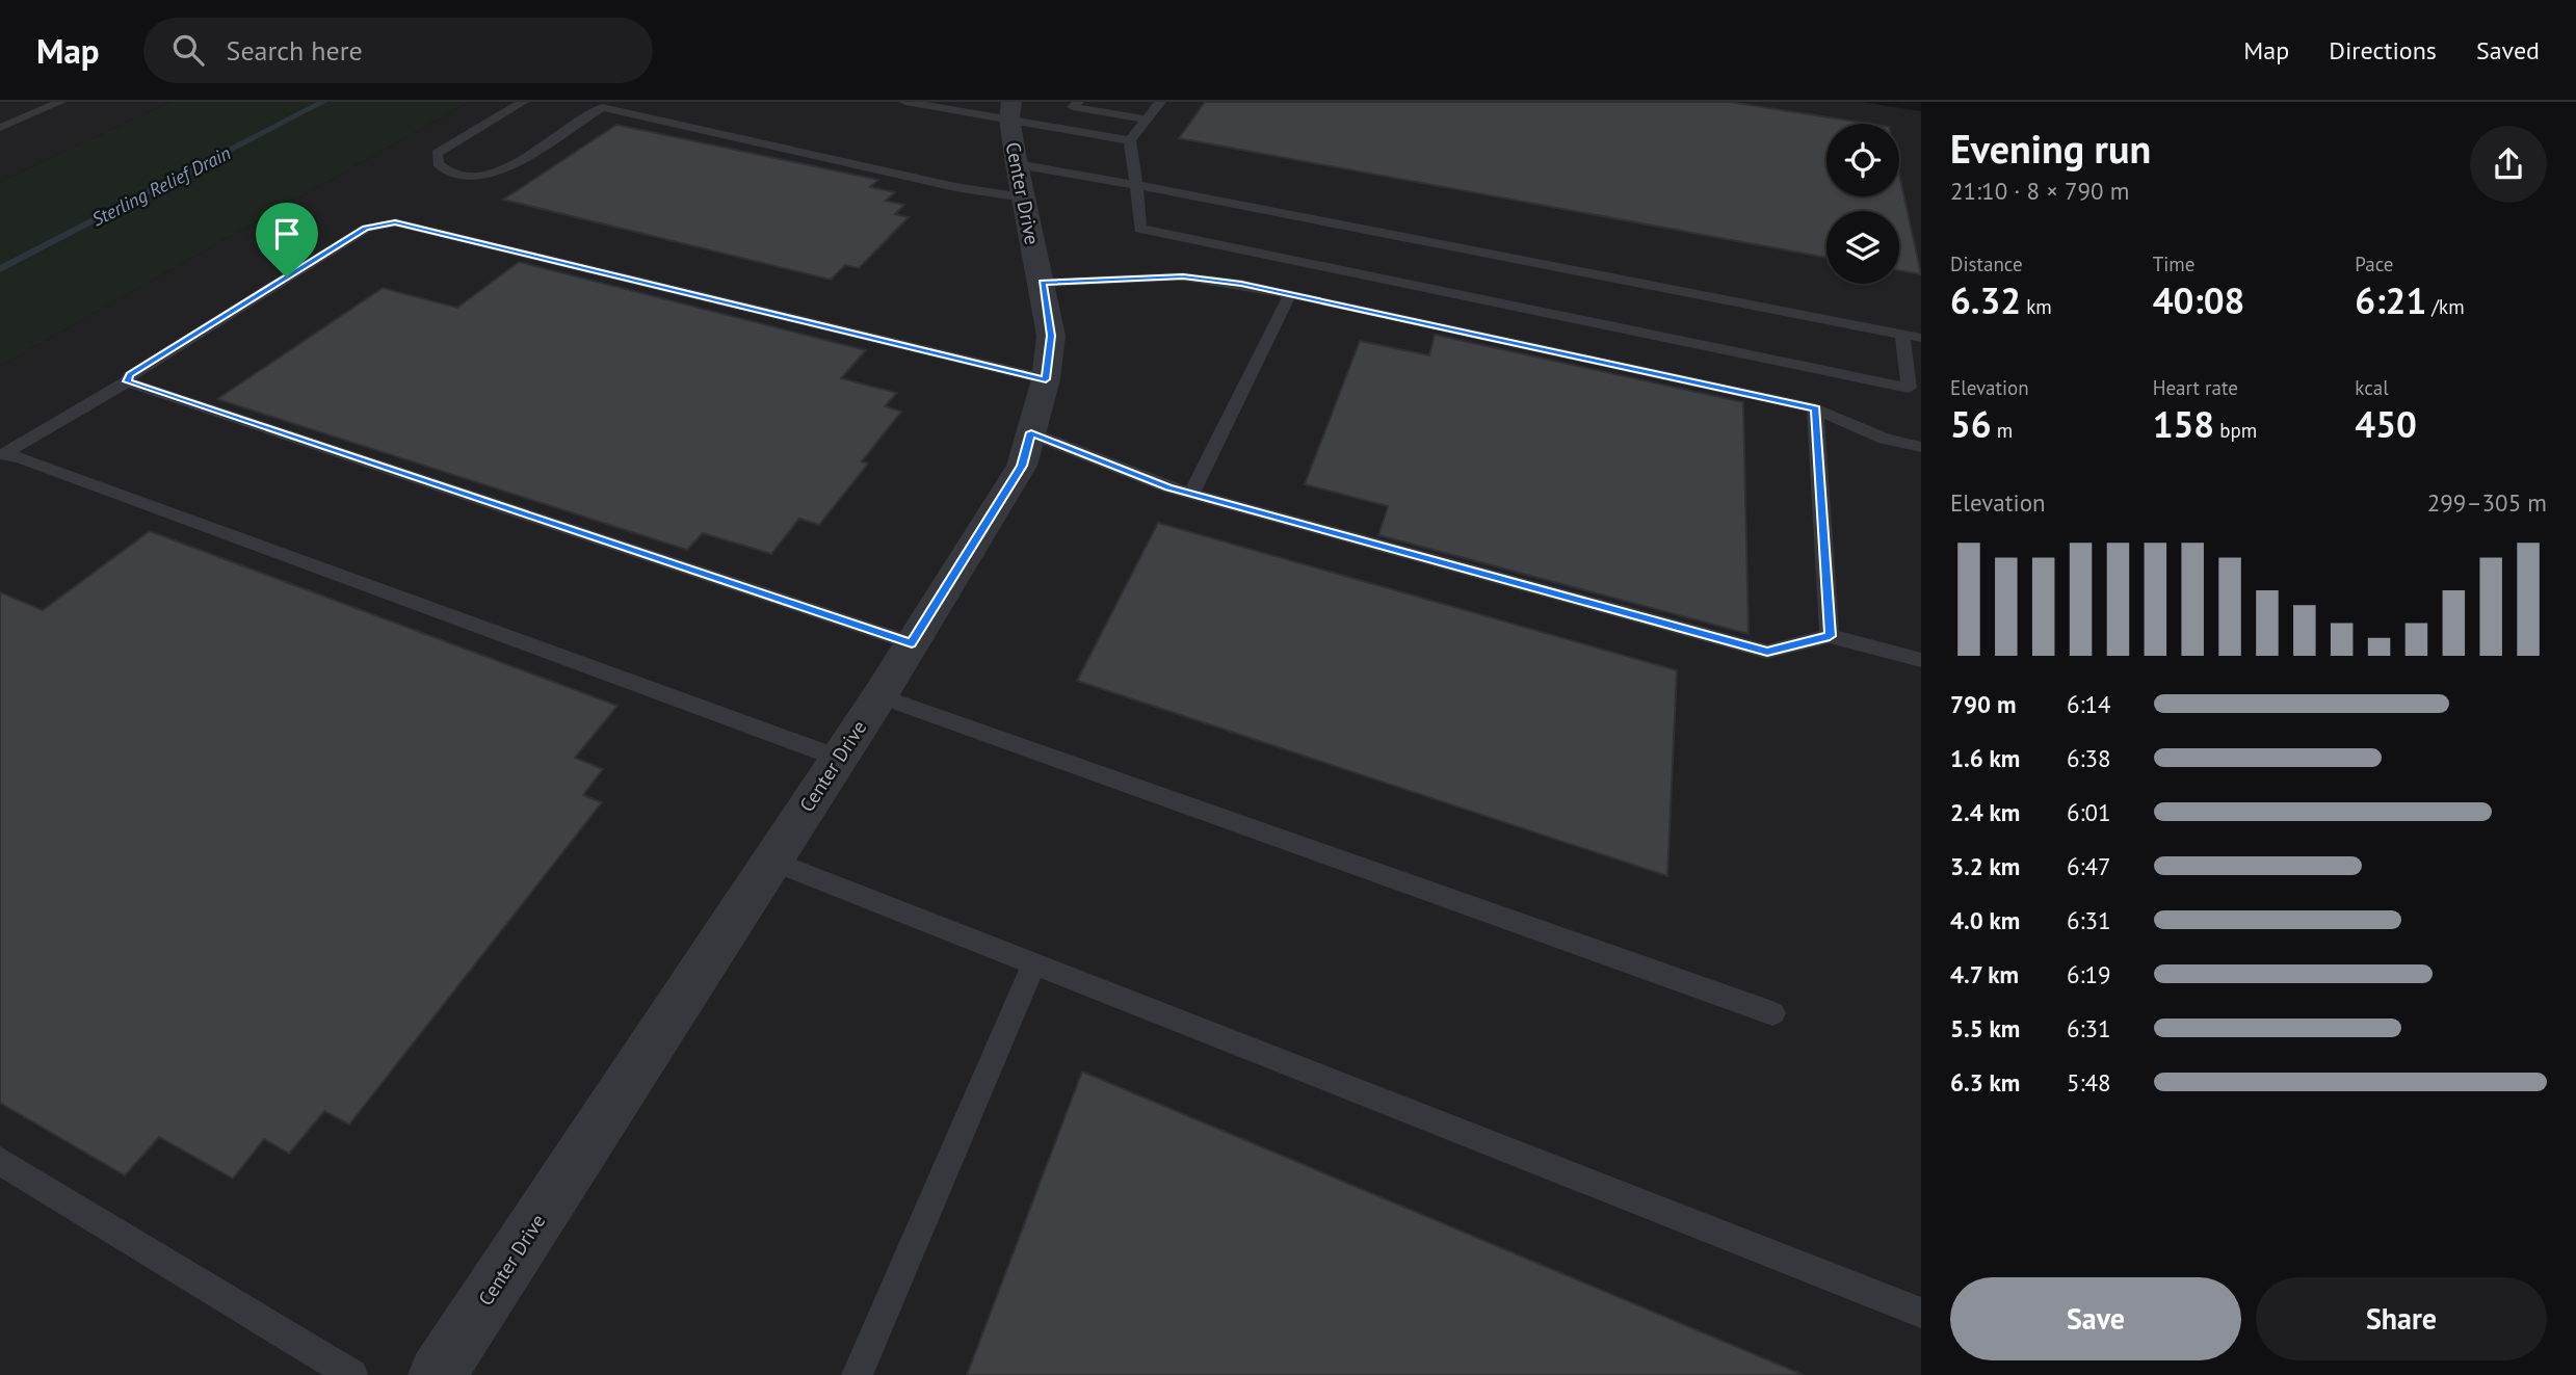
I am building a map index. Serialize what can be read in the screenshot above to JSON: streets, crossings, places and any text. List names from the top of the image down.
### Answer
{
  "streets": {
    "street": ["Center Drive"]
  },
  "water": ["Sterling Relief Drain"],
  "page": {
    "header": "Map",
    "search": "Search here",
    "nav": ["Map", "Directions", "Saved"],
    "heading": ["Evening run", "21:10 · 8 × 790 m"],
    "stats": [
      ["Distance", "6.32 km"],
      ["Time", "40:08"],
      ["Pace", "6:21 /km"],
      ["Elevation", "56 m"],
      ["Heart rate", "158 bpm"],
      ["kcal", "450"]
    ],
    "chart": ["Elevation", "299–305 m"],
    "list": [
      {
        "name": "790 m",
        "note": "6:14"
      },
      {
        "name": "1.6 km",
        "note": "6:38"
      },
      {
        "name": "2.4 km",
        "note": "6:01"
      },
      {
        "name": "3.2 km",
        "note": "6:47"
      },
      {
        "name": "4.0 km",
        "note": "6:31"
      },
      {
        "name": "4.7 km",
        "note": "6:19"
      },
      {
        "name": "5.5 km",
        "note": "6:31"
      },
      {
        "name": "6.3 km",
        "note": "5:48"
      }
    ],
    "buttons": ["Save", "Share"]
  }
}
